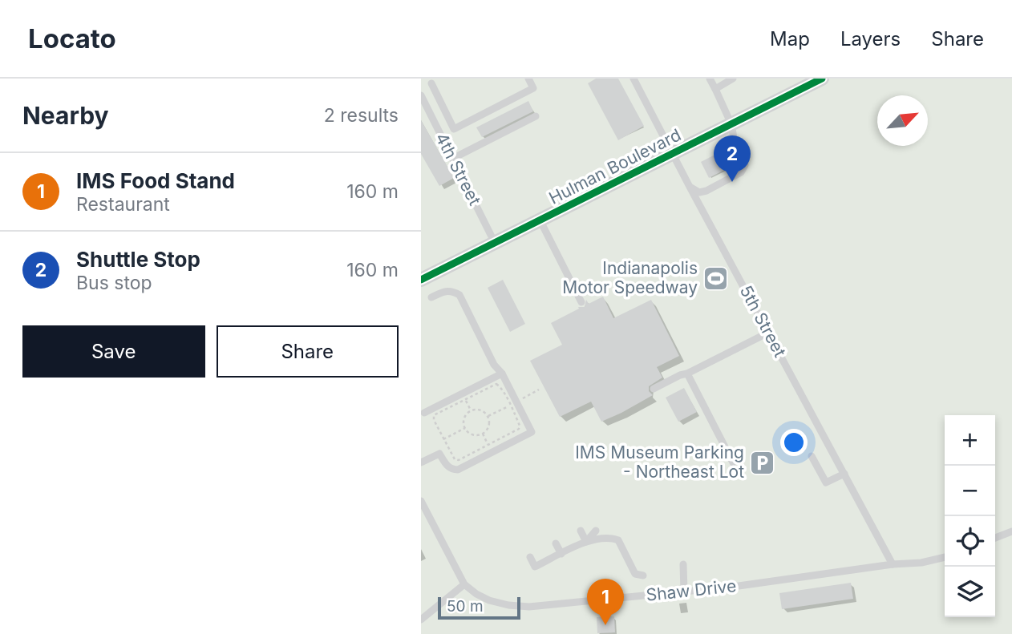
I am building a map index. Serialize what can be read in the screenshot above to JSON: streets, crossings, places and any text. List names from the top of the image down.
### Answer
{
  "streets": {
    "street": ["Hulman Boulevard"],
    "lane": ["4th Street", "5th Street", "Shaw Drive"]
  },
  "crossings": [
    ["Hulman Boulevard", "4th Street"],
    ["Hulman Boulevard", "5th Street"],
    ["5th Street", "Shaw Drive"]
  ],
  "places": {
    "sports": ["Indianapolis Motor Speedway"],
    "parking": ["IMS Museum Parking - Northeast Lot"]
  },
  "scale_bar": "50 m",
  "north": "top right",
  "page": {
    "header": "Locato",
    "nav": ["Map", "Layers", "Share"],
    "heading": ["Nearby", "2 results"],
    "pins": ["2", "1"],
    "list": [
      {
        "mark": "1",
        "name": "IMS Food Stand",
        "note": "Restaurant",
        "value": "160 m"
      },
      {
        "mark": "2",
        "name": "Shuttle Stop",
        "note": "Bus stop",
        "value": "160 m"
      }
    ],
    "buttons": ["Save", "Share"],
    "map_buttons": ["+", "−"],
    "scale": "50 m"
  }
}
